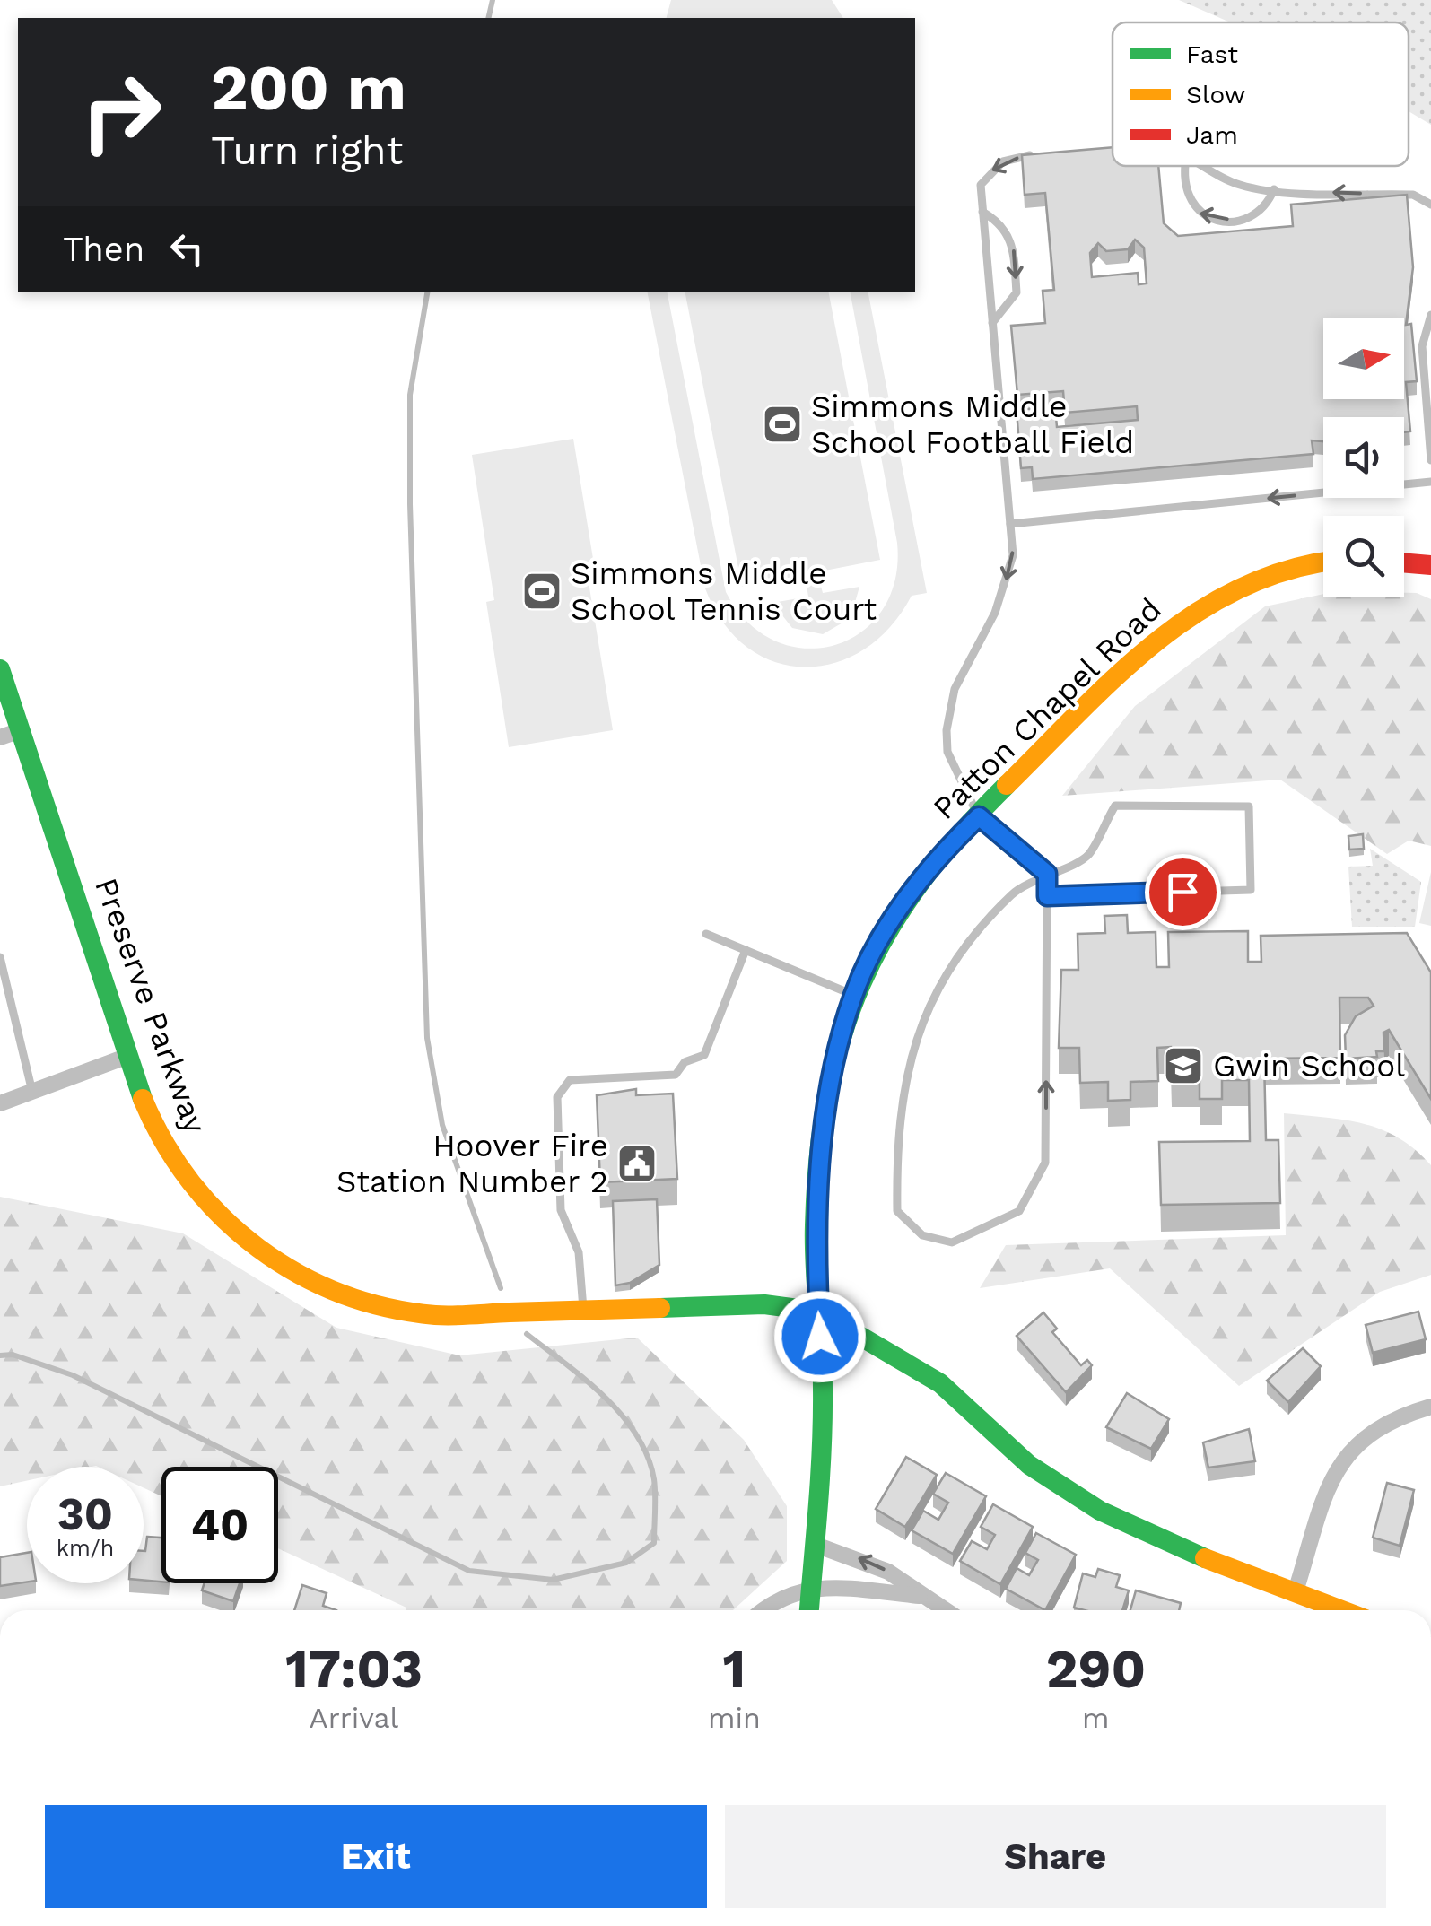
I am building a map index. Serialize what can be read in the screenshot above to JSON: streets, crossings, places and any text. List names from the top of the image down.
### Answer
{
  "streets": {
    "street": ["Patton Chapel Road", "Preserve Parkway"]
  },
  "crossings": [
    ["Patton Chapel Road", "Preserve Parkway"]
  ],
  "places": {
    "sports": ["Simmons Middle School Football Field", "Simmons Middle School Tennis Court"],
    "school or university": ["Gwin School"],
    "public building": ["Hoover Fire Station Number 2"]
  },
  "legend": ["Fast", "Slow", "Jam"],
  "north": "right",
  "page": {
    "turn": ["200 m", "Turn right"],
    "then": "Then",
    "speed": "30 km/h",
    "limit": "40",
    "eta": [
      "17:03",
      "Arrival",
      "1",
      "min",
      "290",
      "m"
    ],
    "buttons": ["Exit", "Share"]
  }
}
